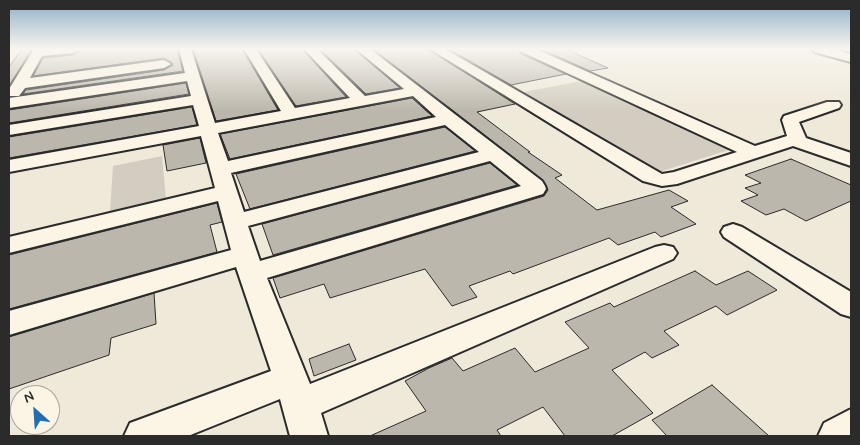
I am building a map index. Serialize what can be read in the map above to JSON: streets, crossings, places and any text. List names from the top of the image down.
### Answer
{
  "north": "top left"
}
